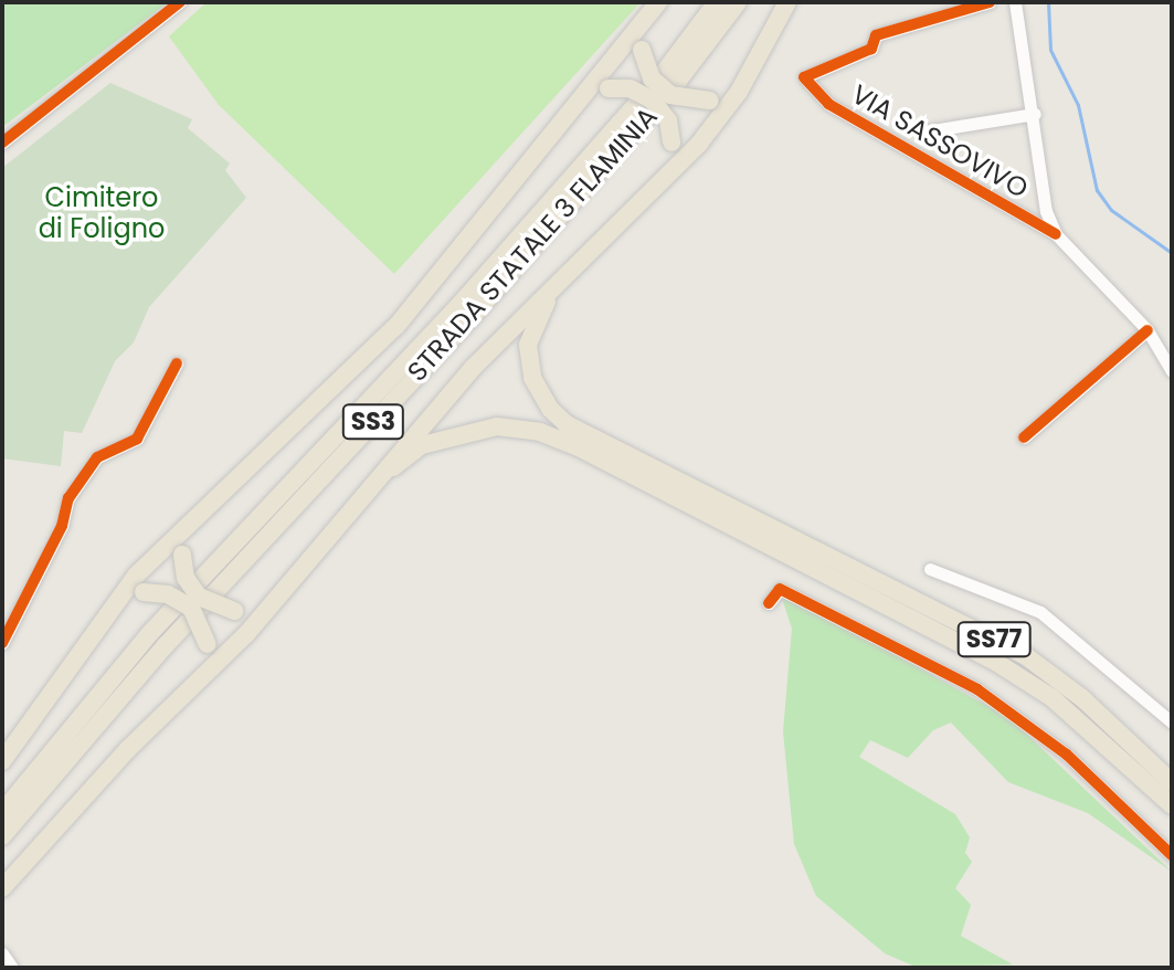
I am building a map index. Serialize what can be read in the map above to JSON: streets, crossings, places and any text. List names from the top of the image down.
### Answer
{
  "streets": {
    "highway": ["STRADA STATALE 3 FLAMINIA", "SS3", "SS77"],
    "street": ["VIA SASSOVIVO"]
  },
  "parks": ["Cimitero di Foligno"]
}
